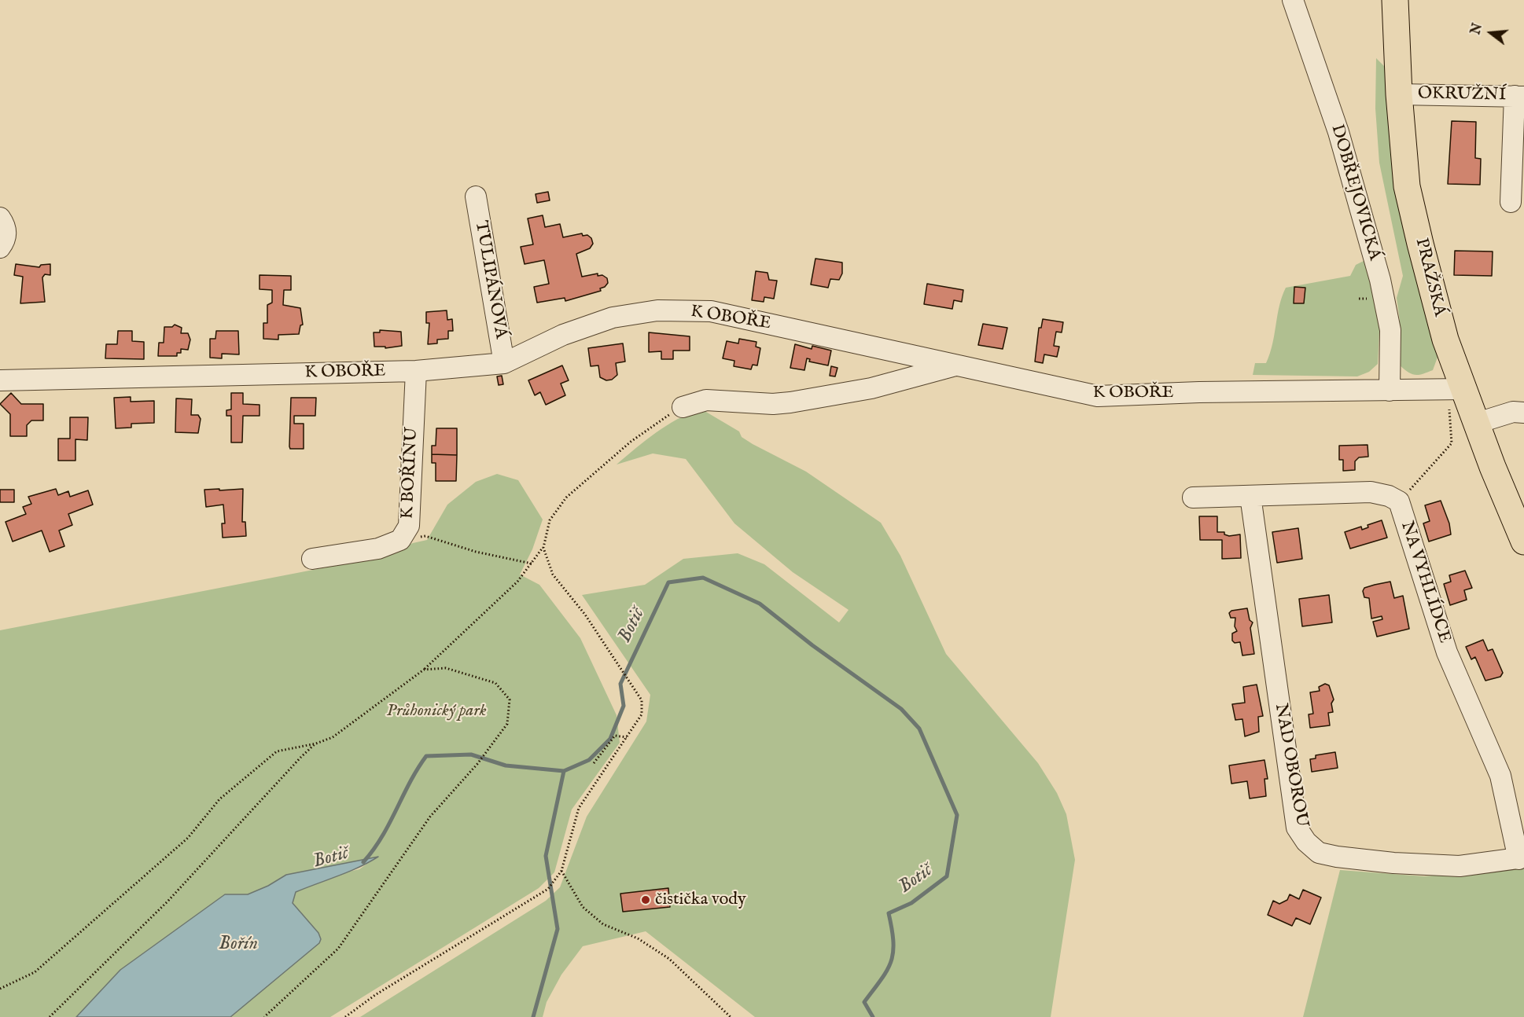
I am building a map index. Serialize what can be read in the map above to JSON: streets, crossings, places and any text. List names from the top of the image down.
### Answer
{
  "streets": {
    "main road": ["PRAŽSKÁ"],
    "street": [
      "OKRUŽNÍ",
      "DOBŘEJOVICKÁ",
      "TULIPÁNOVÁ",
      "K OBOŘE",
      "K BOŘÍNU",
      "NA VYHLÍDCE",
      "NAD OBOROU"
    ]
  },
  "crossings": [
    ["OKRUŽNÍ", "PRAŽSKÁ"],
    ["DOBŘEJOVICKÁ", "K OBOŘE"],
    ["PRAŽSKÁ", "K OBOŘE"],
    ["TULIPÁNOVÁ", "K OBOŘE"],
    ["K OBOŘE", "K BOŘÍNU"],
    ["NA VYHLÍDCE", "NAD OBOROU"]
  ],
  "water": ["Botič", "Bořín"],
  "parks": ["Průhonický park"],
  "places": ["čistička vody"],
  "north": "left"
}
